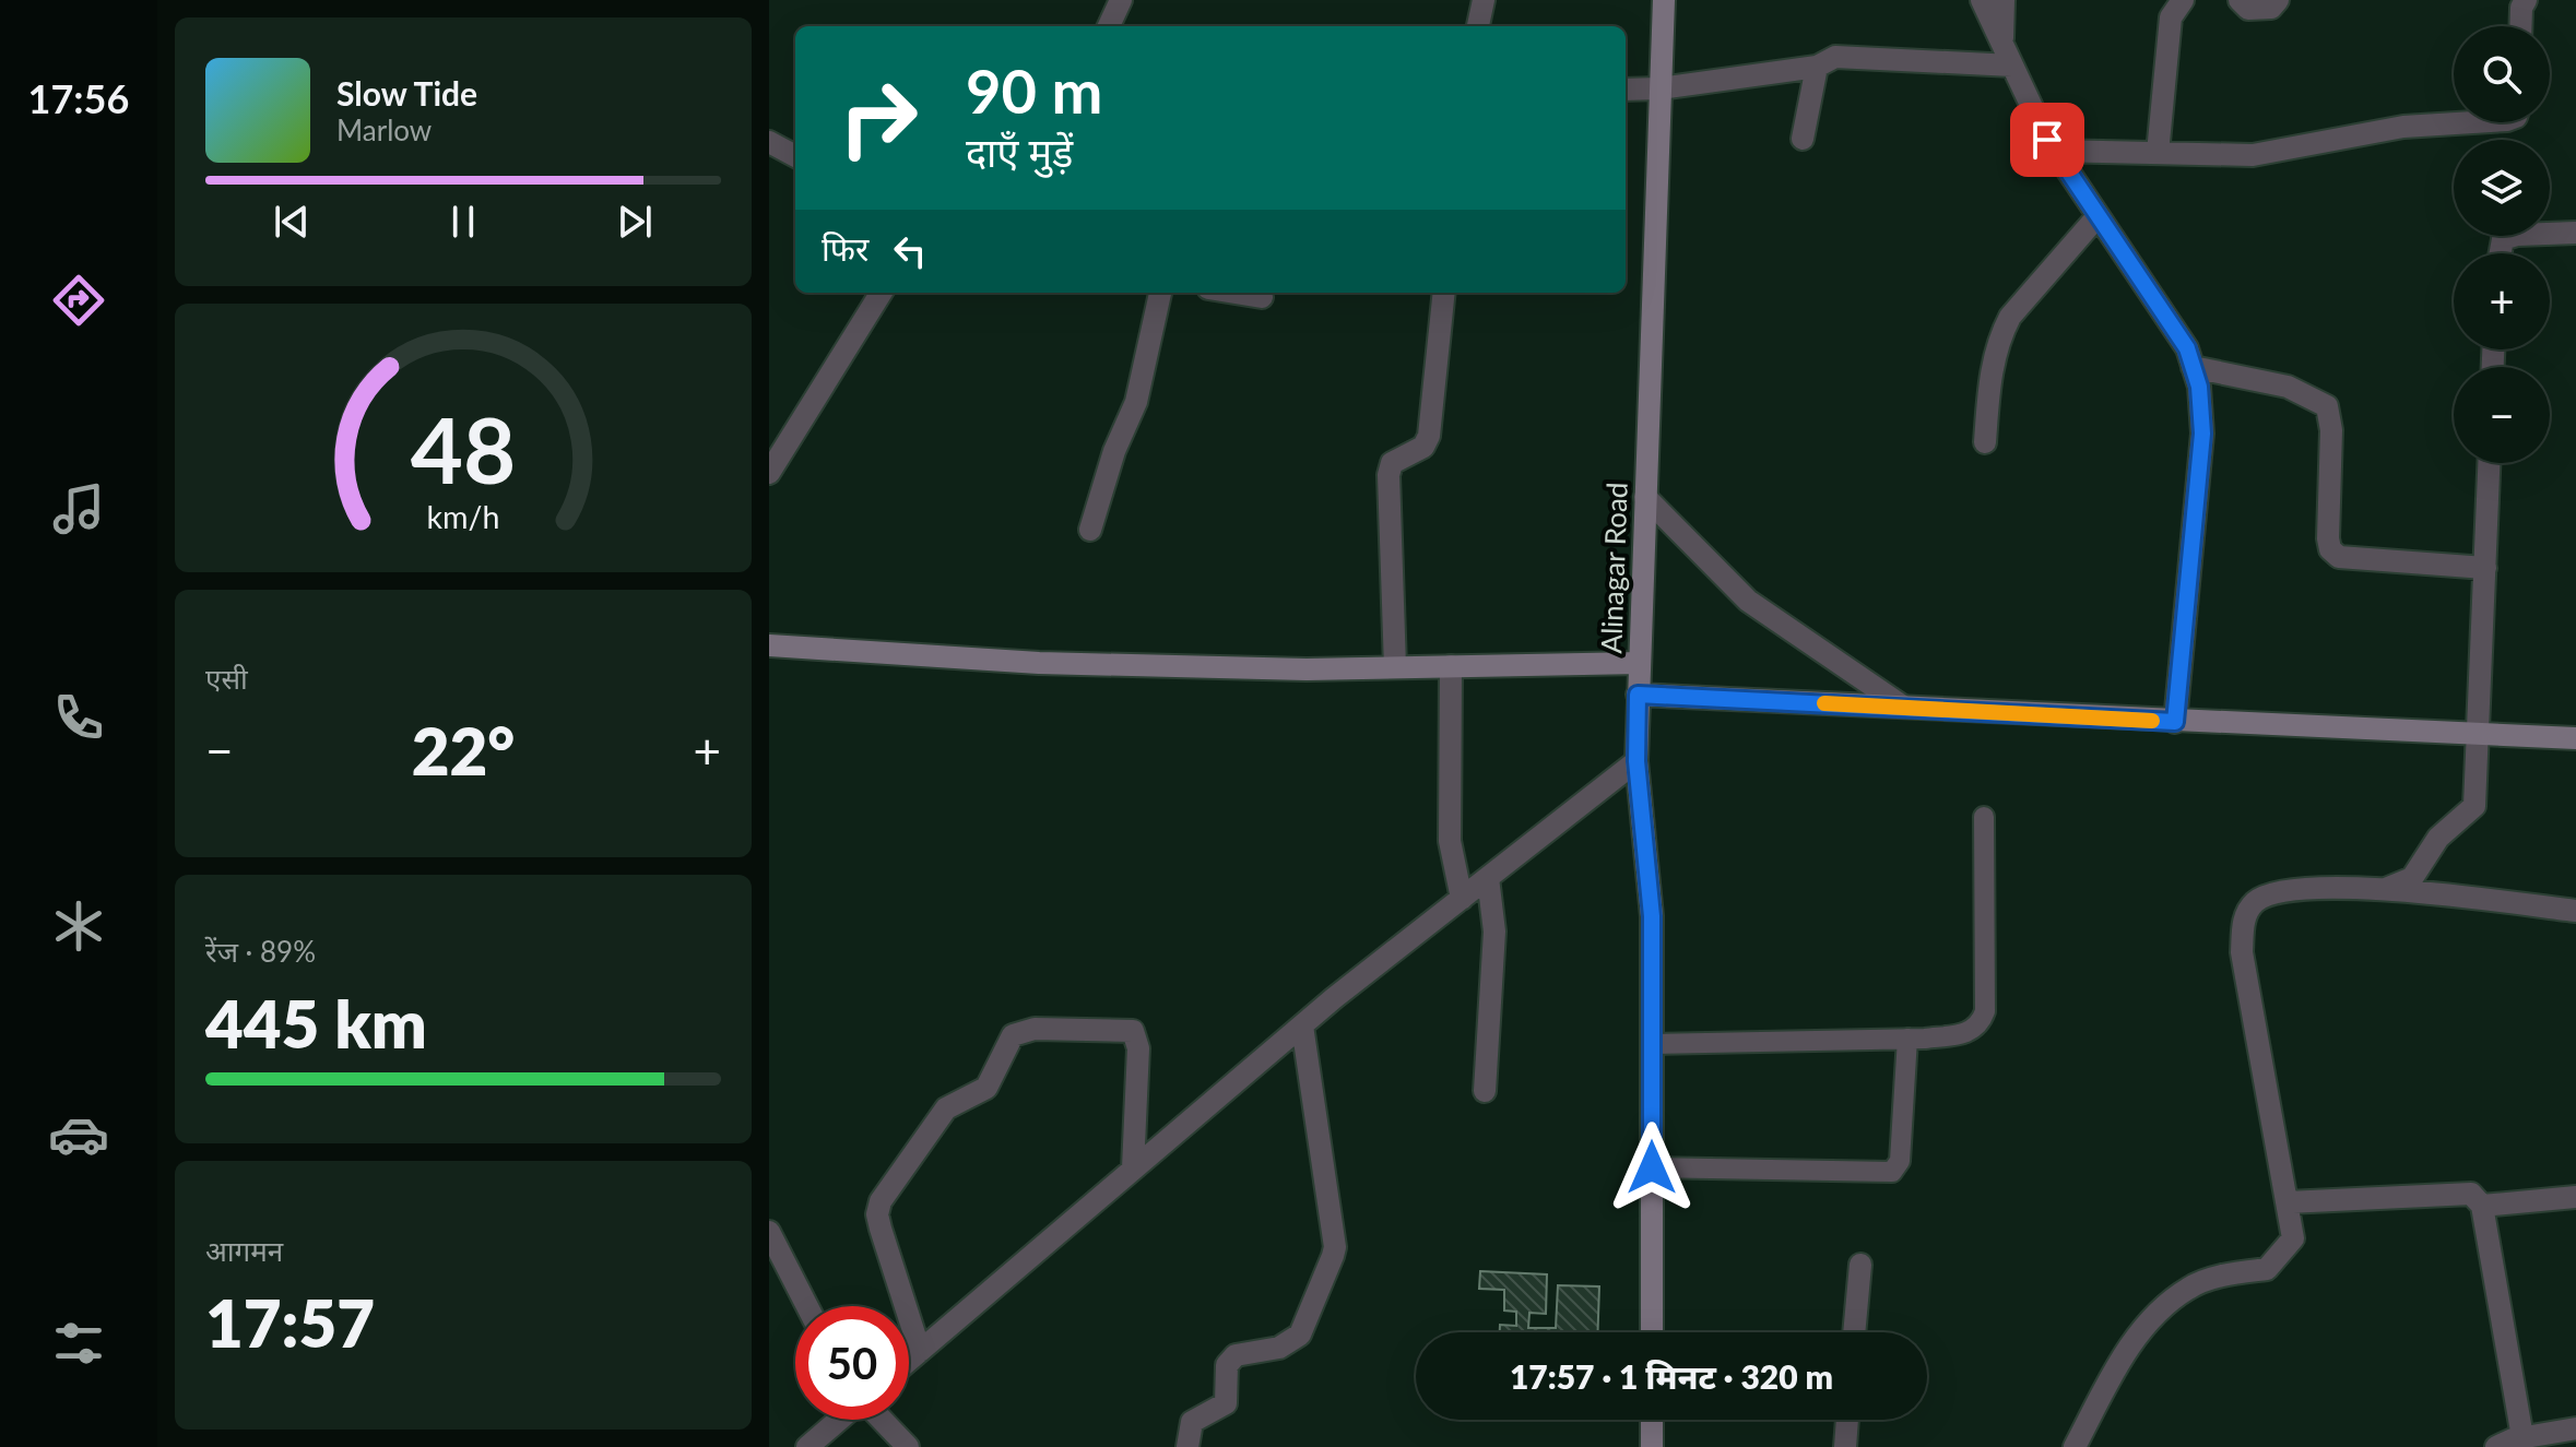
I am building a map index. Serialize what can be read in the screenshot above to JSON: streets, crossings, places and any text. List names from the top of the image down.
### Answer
{
  "streets": {
    "street": ["Alinagar Road"]
  },
  "page": {
    "tabs": "17:56",
    "map_buttons": ["+", "−"],
    "turn": ["90 m", "दाएँ मुड़ें"],
    "song": ["Slow Tide", "Marlow"],
    "then": "फिर",
    "tile": [
      "एसी",
      ["रेंज · 89%", "445 km"],
      ["आगमन", "17:57"]
    ],
    "heat": ["−", "22°", "+"],
    "limit": "50",
    "trip": "17:57 · 1 मिनट · 320 m",
    "gauge": ["48", "km/h"]
  }
}
